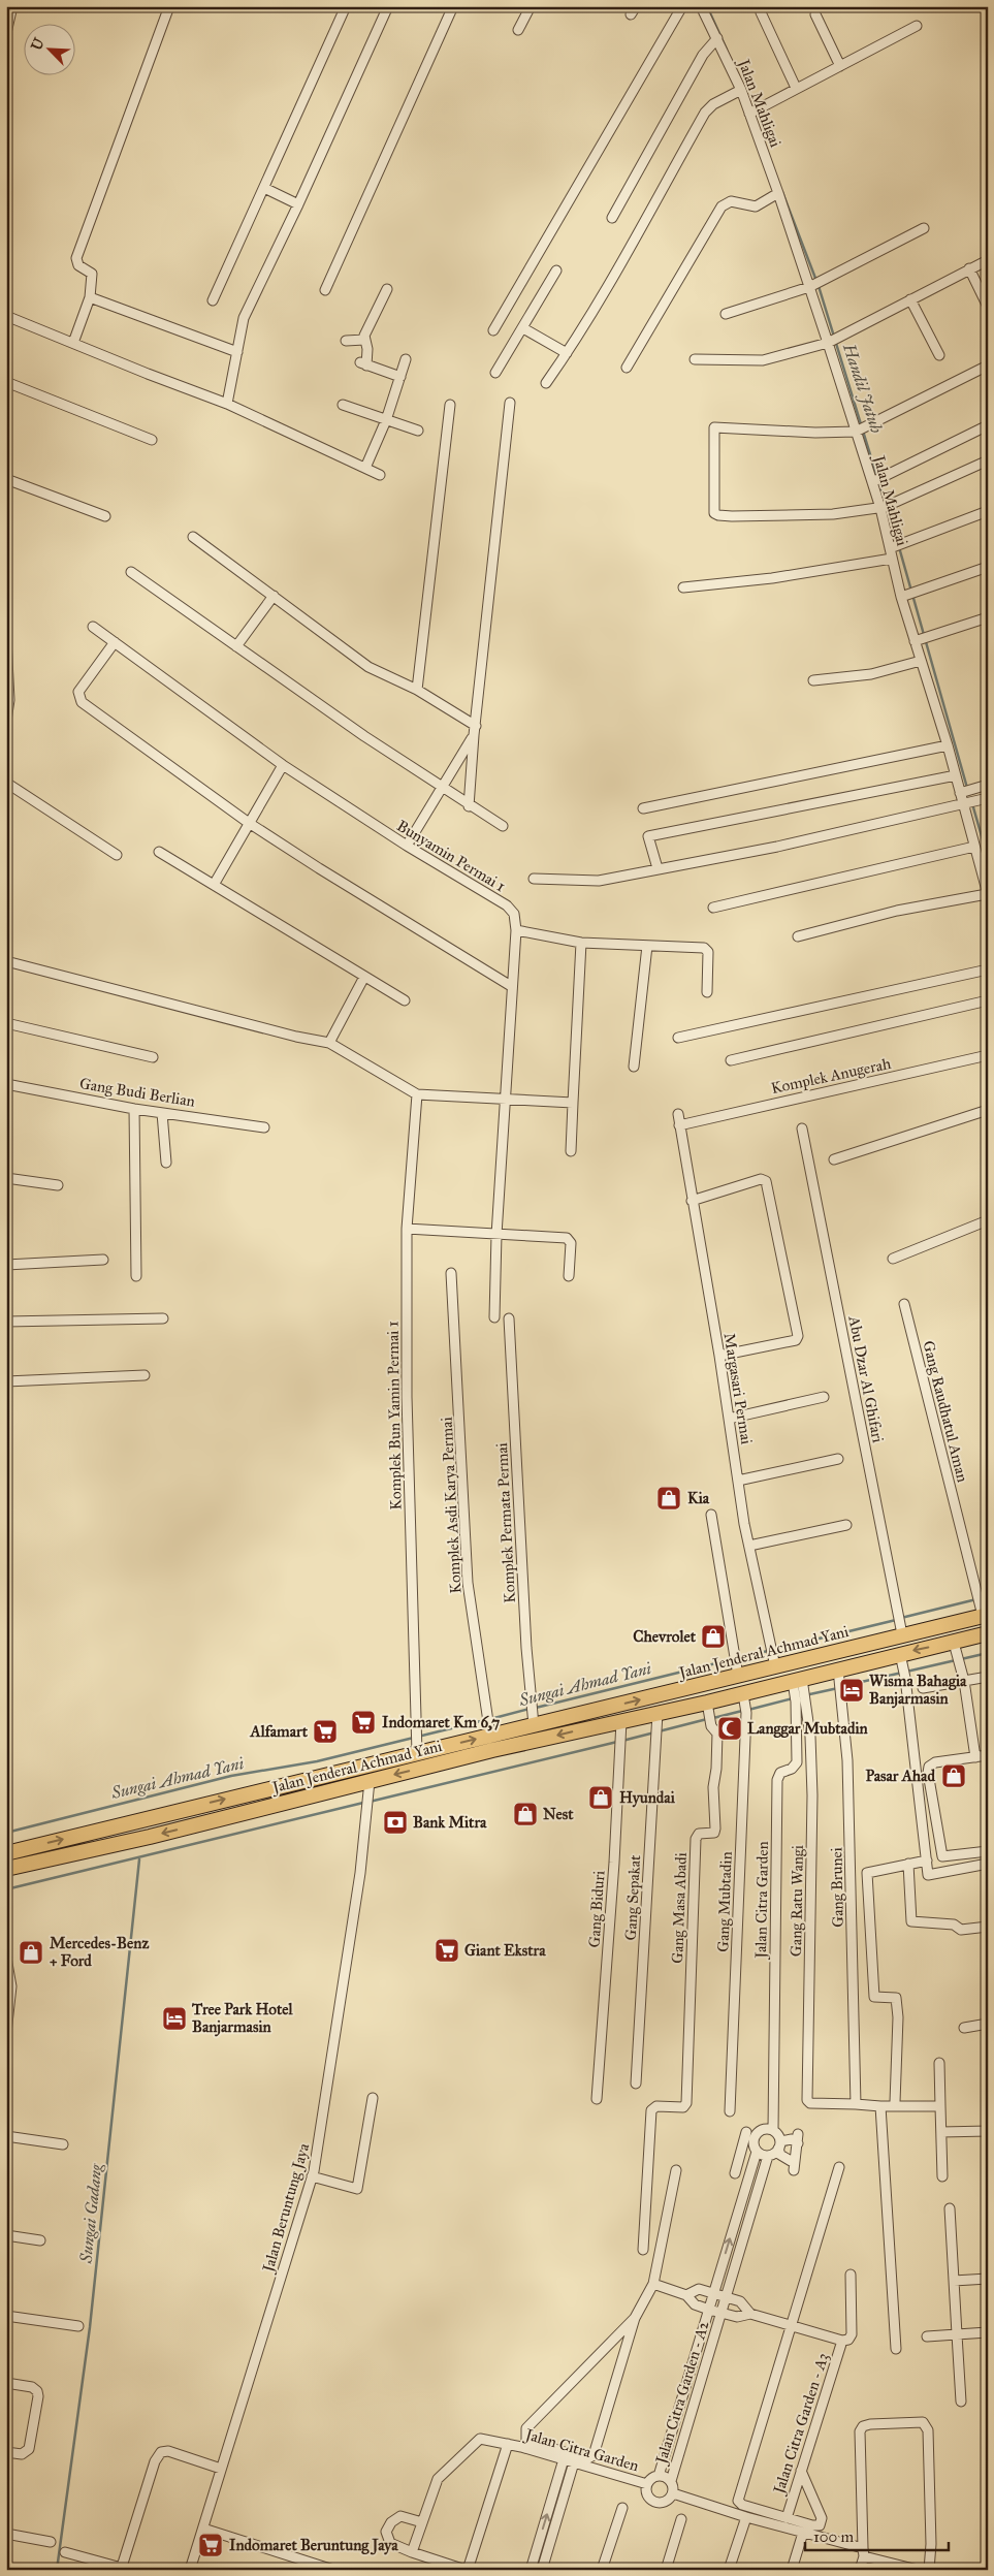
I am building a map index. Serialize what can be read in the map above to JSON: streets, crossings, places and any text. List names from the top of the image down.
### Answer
{
  "streets": {
    "highway": ["Jalan Jenderal Achmad Yani"],
    "street": [
      "Jalan Mahligai",
      "Bunyamin Permai 1",
      "Komplek Anugerah",
      "Gang Budi Berlian",
      "Abu Dzar Al Ghifari",
      "Margasari Permai",
      "Gang Raudhatul Aman",
      "Komplek Bun Yamin Permai 1",
      "Komplek Asdi Karya Permai",
      "Komplek Permata Permai",
      "Gang Brunei",
      "Gang Sepakat",
      "Jalan Citra Garden",
      "Gang Ratu Wangi",
      "Gang Mubtadin",
      "Gang Masa Abadi",
      "Gang Biduri",
      "Jalan Beruntung Jaya",
      "Jalan Citra Garden - A2",
      "Jalan Citra Garden - A3"
    ]
  },
  "crossings": [
    ["Komplek Anugerah", "Margasari Permai"],
    ["Abu Dzar Al Ghifari", "Jalan Jenderal Achmad Yani"],
    ["Margasari Permai", "Jalan Jenderal Achmad Yani"],
    ["Gang Raudhatul Aman", "Jalan Jenderal Achmad Yani"],
    ["Komplek Bun Yamin Permai 1", "Jalan Jenderal Achmad Yani"],
    ["Komplek Asdi Karya Permai", "Jalan Jenderal Achmad Yani"],
    ["Komplek Permata Permai", "Jalan Jenderal Achmad Yani"],
    ["Jalan Jenderal Achmad Yani", "Gang Brunei"],
    ["Jalan Jenderal Achmad Yani", "Gang Sepakat"],
    ["Jalan Jenderal Achmad Yani", "Jalan Citra Garden"],
    ["Jalan Jenderal Achmad Yani", "Gang Ratu Wangi"],
    ["Jalan Jenderal Achmad Yani", "Gang Mubtadin"],
    ["Jalan Jenderal Achmad Yani", "Gang Masa Abadi"],
    ["Jalan Jenderal Achmad Yani", "Gang Biduri"],
    ["Jalan Jenderal Achmad Yani", "Jalan Beruntung Jaya"],
    ["Gang Brunei", "Gang Ratu Wangi"],
    ["Jalan Citra Garden", "Gang Ratu Wangi"],
    ["Jalan Citra Garden", "Jalan Citra Garden - A2"]
  ],
  "water": ["Handil Jatuh", "Sungai Ahmad Yani", "Sungai Gadang"],
  "places": {
    "shop": [
      "Kia",
      "Chevrolet",
      "Pasar Ahad",
      "Hyundai",
      "Nest",
      "Mercedes-Benz + Ford"
    ],
    "hotel": ["Wisma Bahagia Banjarmasin", "Tree Park Hotel Banjarmasin"],
    "supermarket": [
      "Indomaret Km 6,7",
      "Alfamart",
      "Giant Ekstra",
      "Indomaret Beruntung Jaya"
    ],
    "mosque": ["Langgar Mubtadin"],
    "bank": ["Bank Mitra"]
  },
  "scale_bar": "100 m",
  "north": "top left"
}
